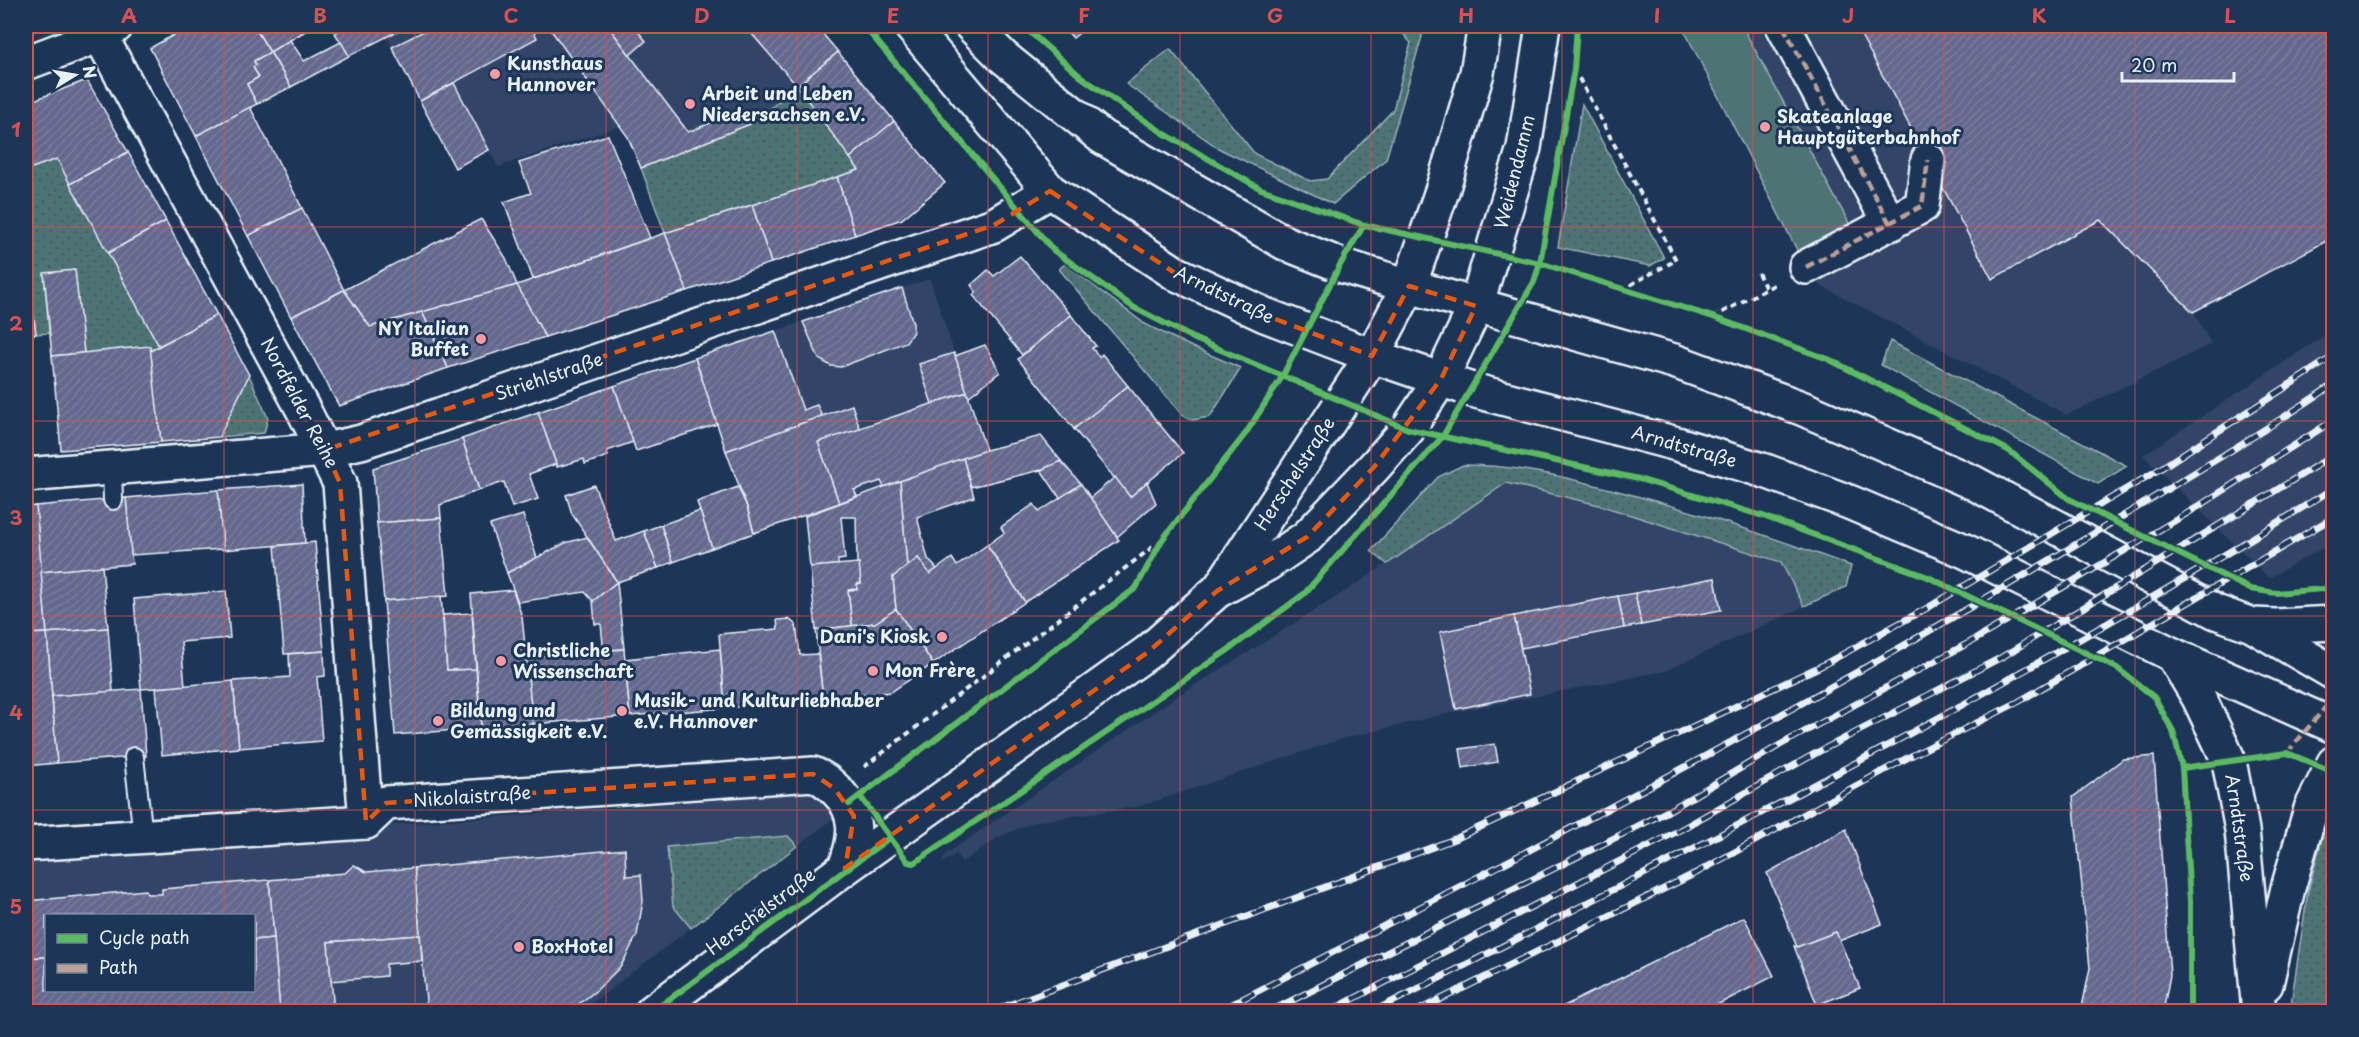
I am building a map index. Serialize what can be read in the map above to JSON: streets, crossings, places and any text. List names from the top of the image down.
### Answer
{
  "streets": {
    "street": [
      "Weidendamm",
      "Arndtstraße",
      "Striehlstraße",
      "Nordfelder Reihe",
      "Herschelstraße",
      "Nikolaistraße"
    ]
  },
  "crossings": [
    ["Weidendamm", "Arndtstraße"],
    ["Weidendamm", "Herschelstraße"],
    ["Arndtstraße", "Striehlstraße"],
    ["Arndtstraße", "Herschelstraße"],
    ["Striehlstraße", "Nordfelder Reihe"],
    ["Nordfelder Reihe", "Nikolaistraße"],
    ["Herschelstraße", "Nikolaistraße"]
  ],
  "places": [
    "Kunsthaus Hannover",
    "Arbeit und Leben Niedersachsen e.V.",
    "Skateanlage Hauptgüterbahnhof",
    "NY Italian Buffet",
    "Dani's Kiosk",
    "Christliche Wissenschaft",
    "Mon Frère",
    "Musik- und Kulturliebhaber e.V. Hannover",
    "Bildung und Gemässigkeit e.V.",
    "BoxHotel"
  ],
  "legend": ["Cycle path", "Path"],
  "scale_bar": "20 m",
  "north": "right",
  "grid": {
    "columns": [
      "A",
      "B",
      "C",
      "D",
      "E",
      "F",
      "G",
      "H",
      "I",
      "J",
      "K",
      "L"
    ],
    "rows": [
      "1",
      "2",
      "3",
      "4",
      "5"
    ]
  }
}
